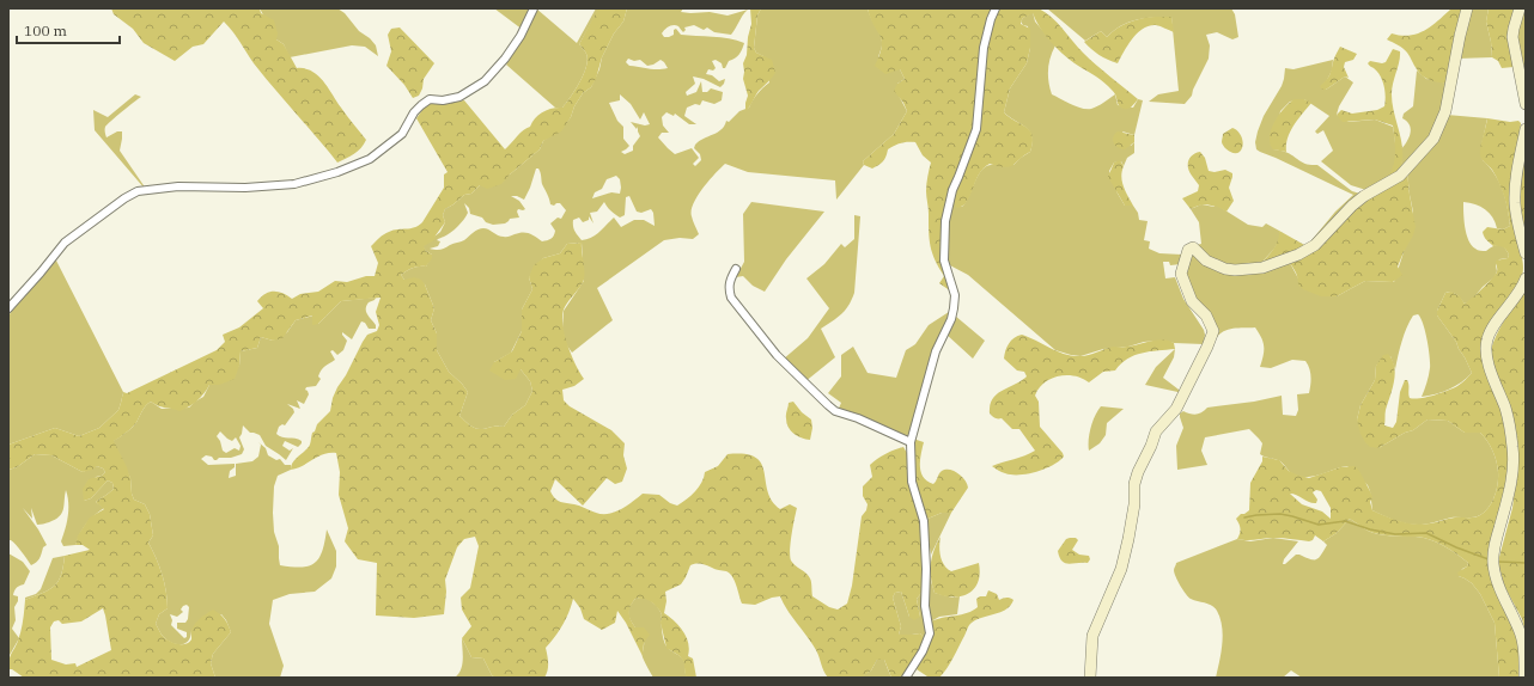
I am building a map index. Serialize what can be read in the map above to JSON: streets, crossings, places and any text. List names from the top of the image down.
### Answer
{
  "scale_bar": "100 m"
}
